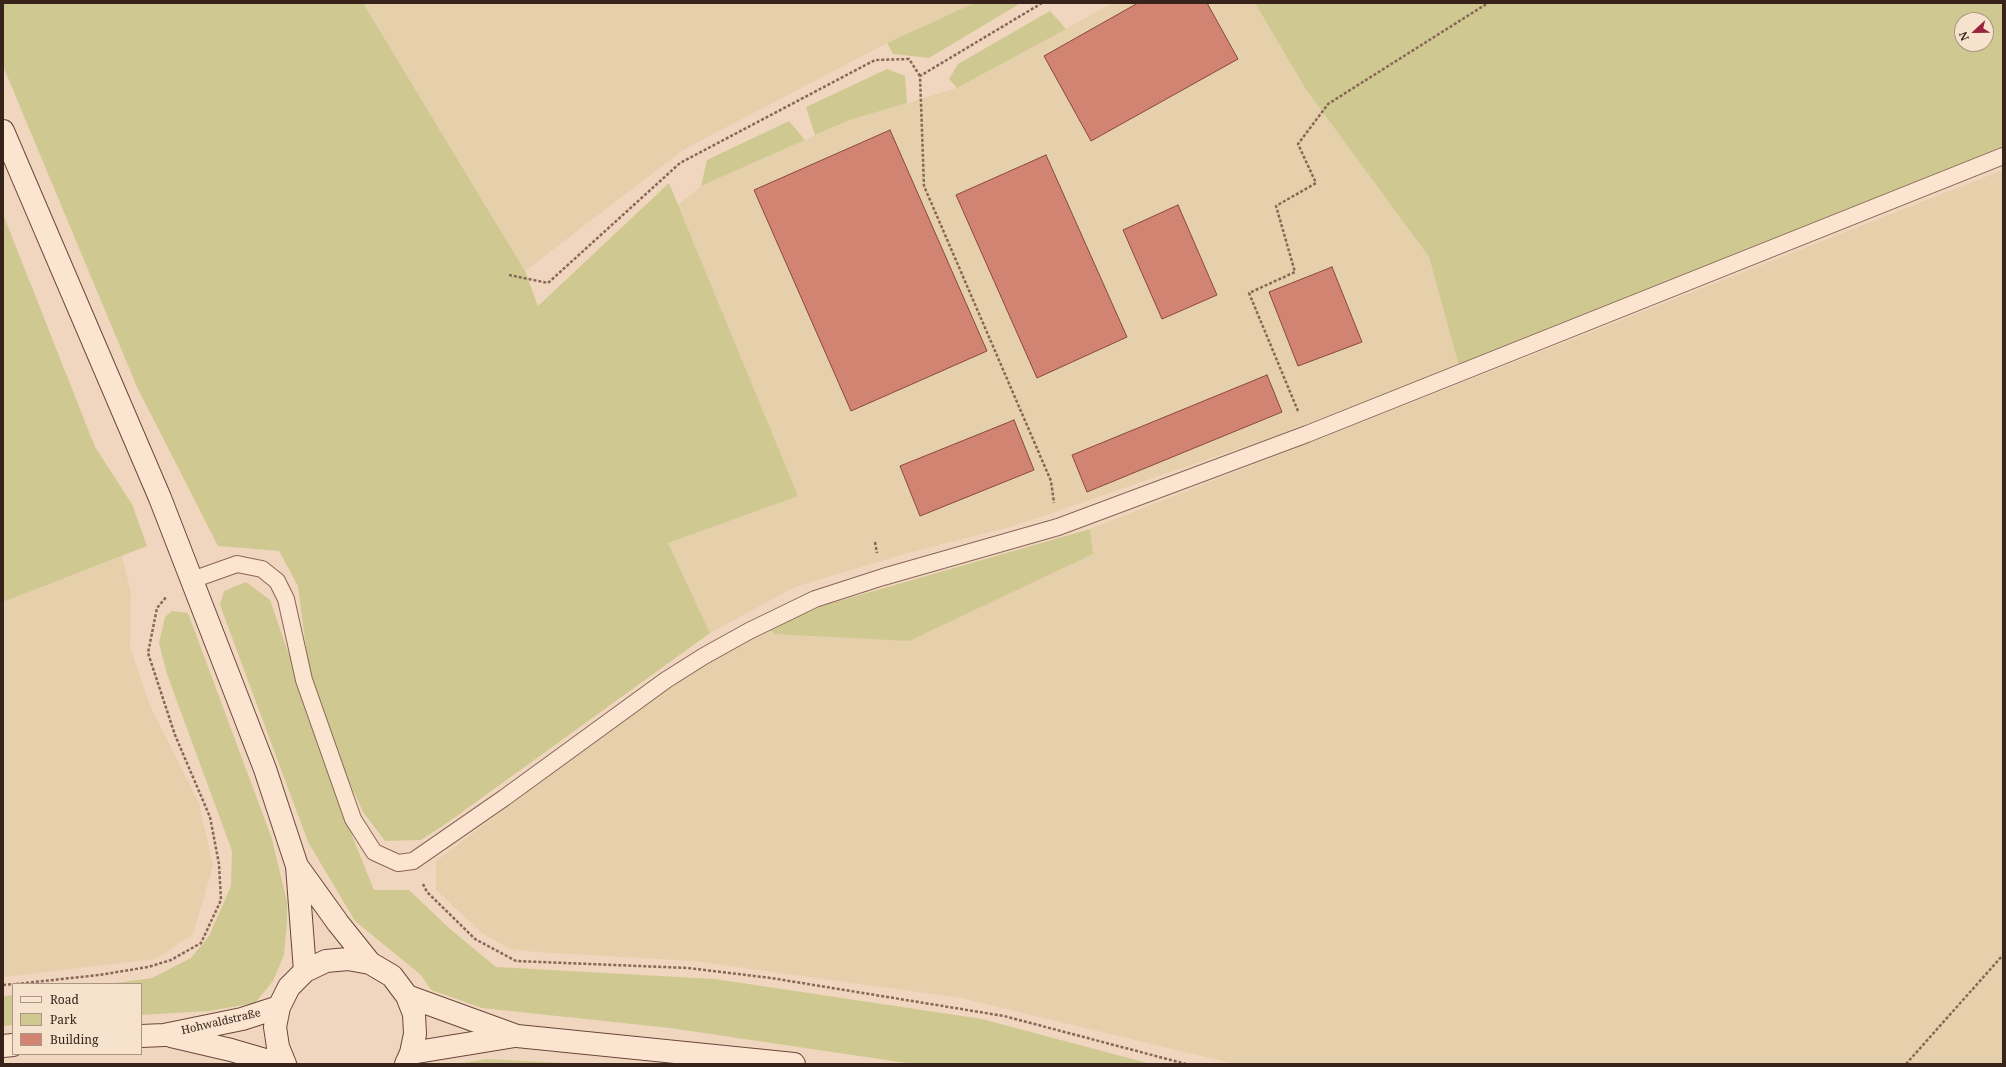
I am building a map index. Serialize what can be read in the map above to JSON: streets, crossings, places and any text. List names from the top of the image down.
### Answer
{
  "streets": {
    "street": ["Hohwaldstraße"]
  },
  "legend": ["Road", "Park", "Building"],
  "north": "left"
}
